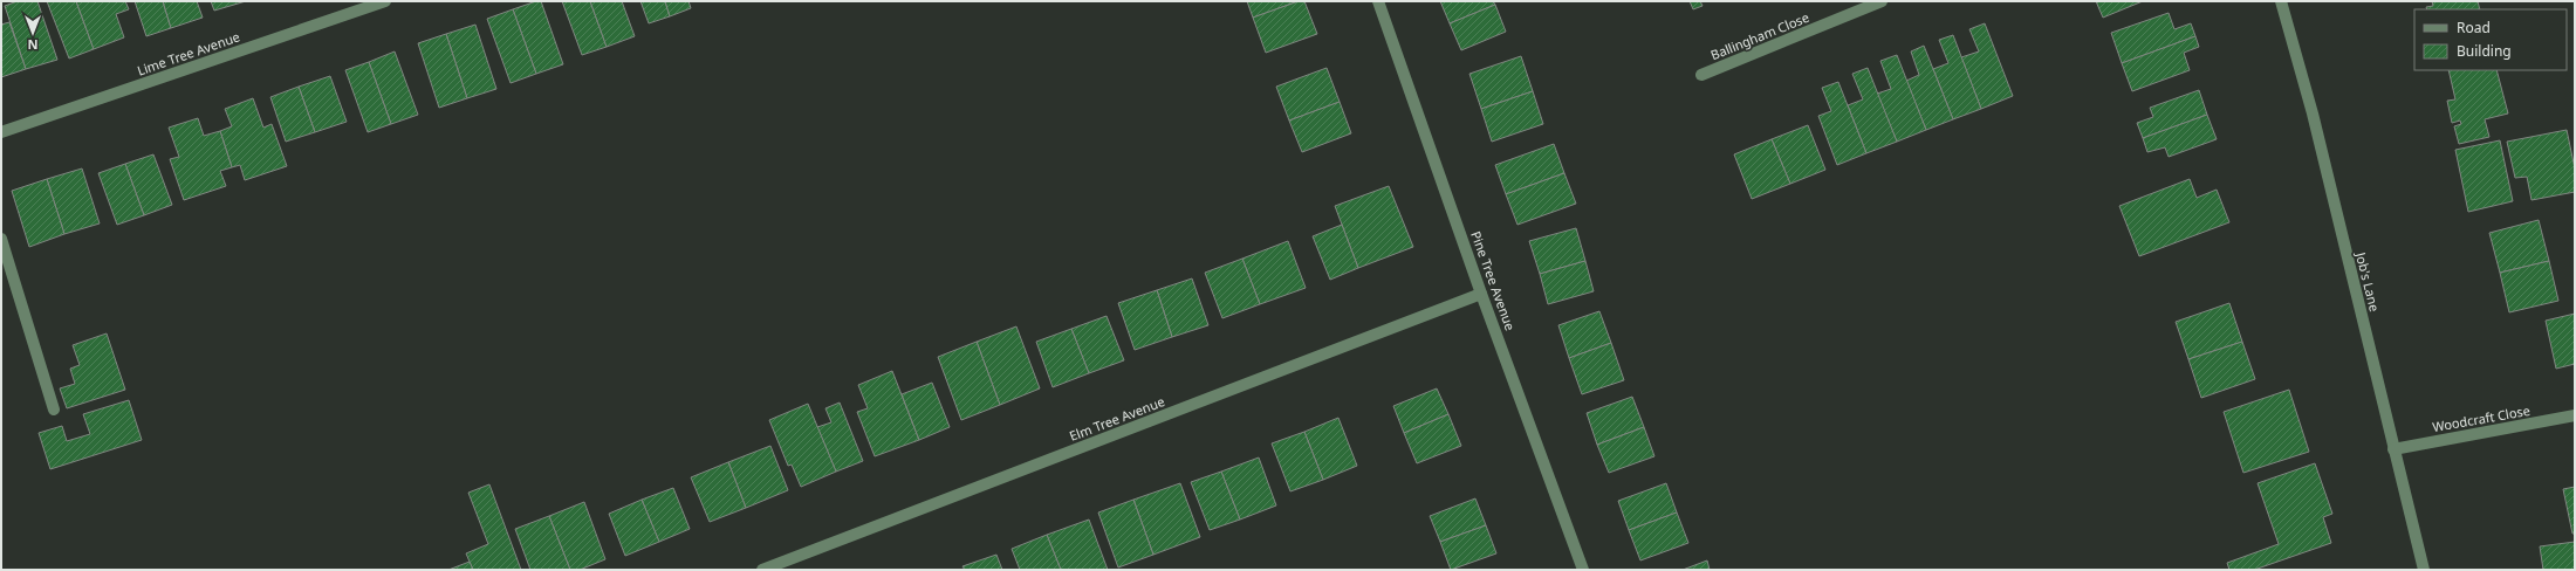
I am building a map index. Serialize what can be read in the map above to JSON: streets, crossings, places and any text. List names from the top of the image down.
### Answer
{
  "streets": {
    "street": [
      "Ballingham Close",
      "Lime Tree Avenue",
      "Pine Tree Avenue",
      "Job's Lane",
      "Elm Tree Avenue",
      "Woodcraft Close"
    ]
  },
  "crossings": [
    ["Pine Tree Avenue", "Elm Tree Avenue"],
    ["Job's Lane", "Woodcraft Close"]
  ],
  "legend": ["Road", "Building"],
  "north": "bottom"
}
